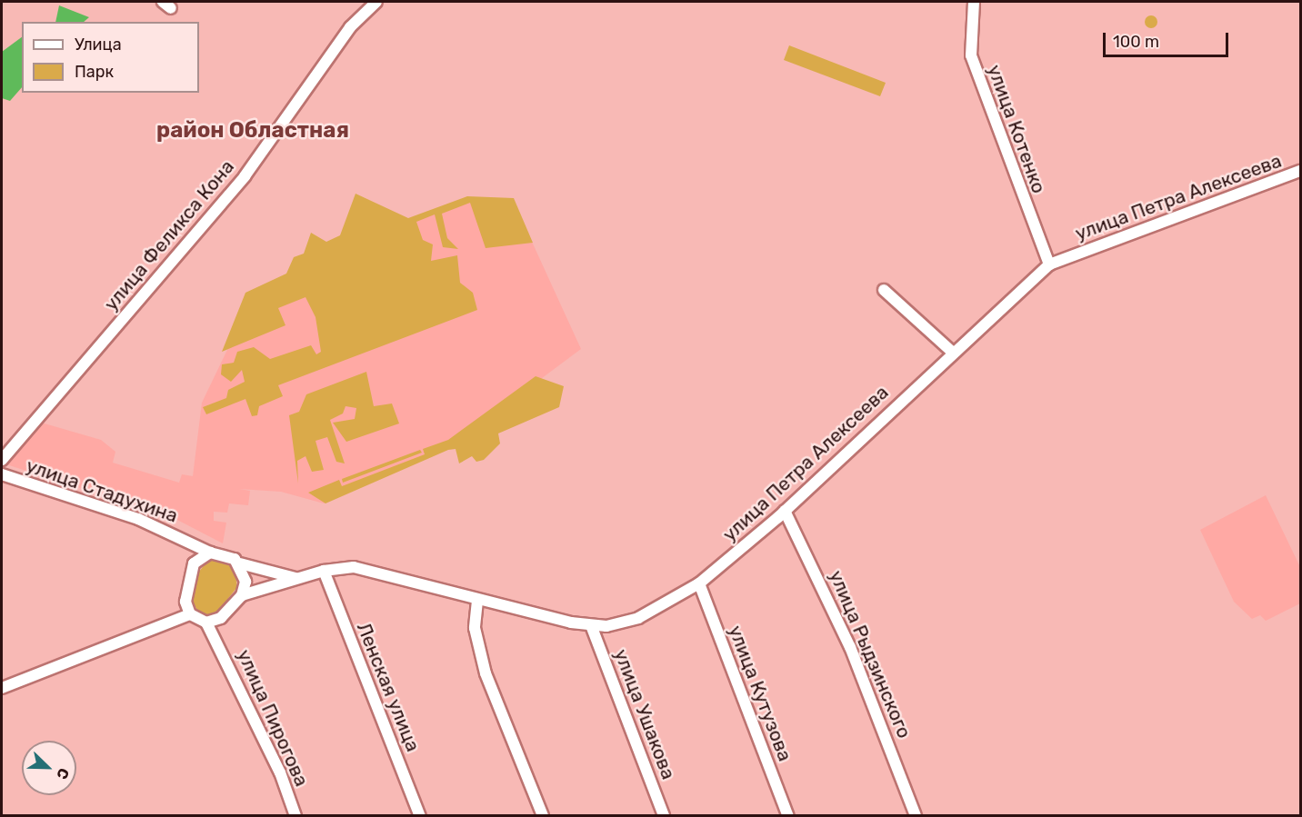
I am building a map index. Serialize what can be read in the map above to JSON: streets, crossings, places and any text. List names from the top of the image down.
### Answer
{
  "streets": {
    "street": [
      "улица Котенко",
      "улица Петра Алексеева",
      "улица Феликса Кона",
      "улица Стадухина",
      "улица Рыдзинского",
      "Ленская улица",
      "улица Кутузова",
      "улица Ушакова",
      "улица Пирогова"
    ]
  },
  "crossings": [
    ["улица Котенко", "улица Петра Алексеева"],
    ["улица Петра Алексеева", "улица Стадухина"],
    ["улица Петра Алексеева", "улица Рыдзинского"],
    ["улица Петра Алексеева", "Ленская улица"],
    ["улица Петра Алексеева", "улица Кутузова"],
    ["улица Петра Алексеева", "улица Ушакова"],
    ["улица Петра Алексеева", "улица Пирогова"],
    ["улица Стадухина", "улица Пирогова"]
  ],
  "districts": ["район Областная"],
  "legend": ["Улица", "Парк"],
  "scale_bar": "100 m",
  "north": "bottom right"
}
